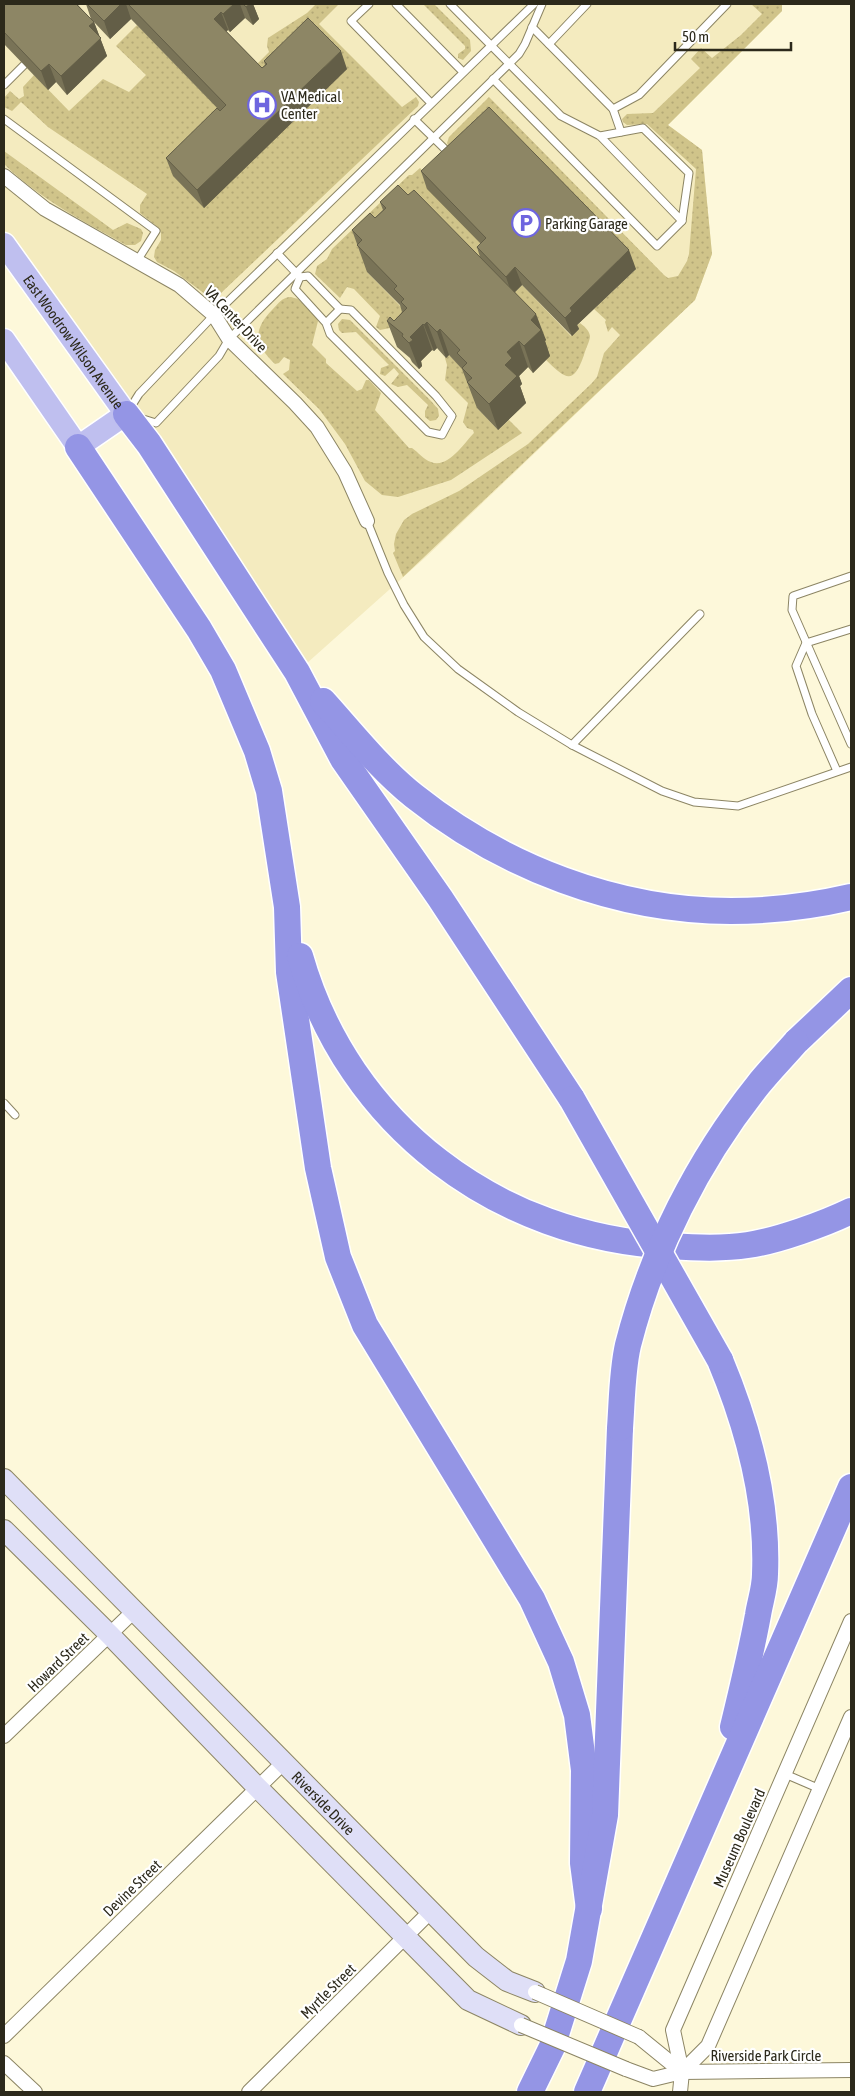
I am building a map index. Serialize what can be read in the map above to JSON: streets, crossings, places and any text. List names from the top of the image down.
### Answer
{
  "streets": {
    "main road": ["East Woodrow Wilson Avenue"],
    "street": [
      "VA Center Drive",
      "Howard Street",
      "Riverside Drive",
      "Museum Boulevard",
      "Devine Street",
      "Myrtle Street",
      "Riverside Park Circle"
    ]
  },
  "crossings": [
    ["Howard Street", "Riverside Drive"],
    ["Riverside Drive", "Museum Boulevard"],
    ["Riverside Drive", "Devine Street"],
    ["Riverside Drive", "Myrtle Street"],
    ["Riverside Drive", "Riverside Park Circle"],
    ["Museum Boulevard", "Riverside Park Circle"]
  ],
  "places": {
    "hospital": ["VA Medical Center"],
    "parking": ["Parking Garage"]
  },
  "scale_bar": "50 m"
}
